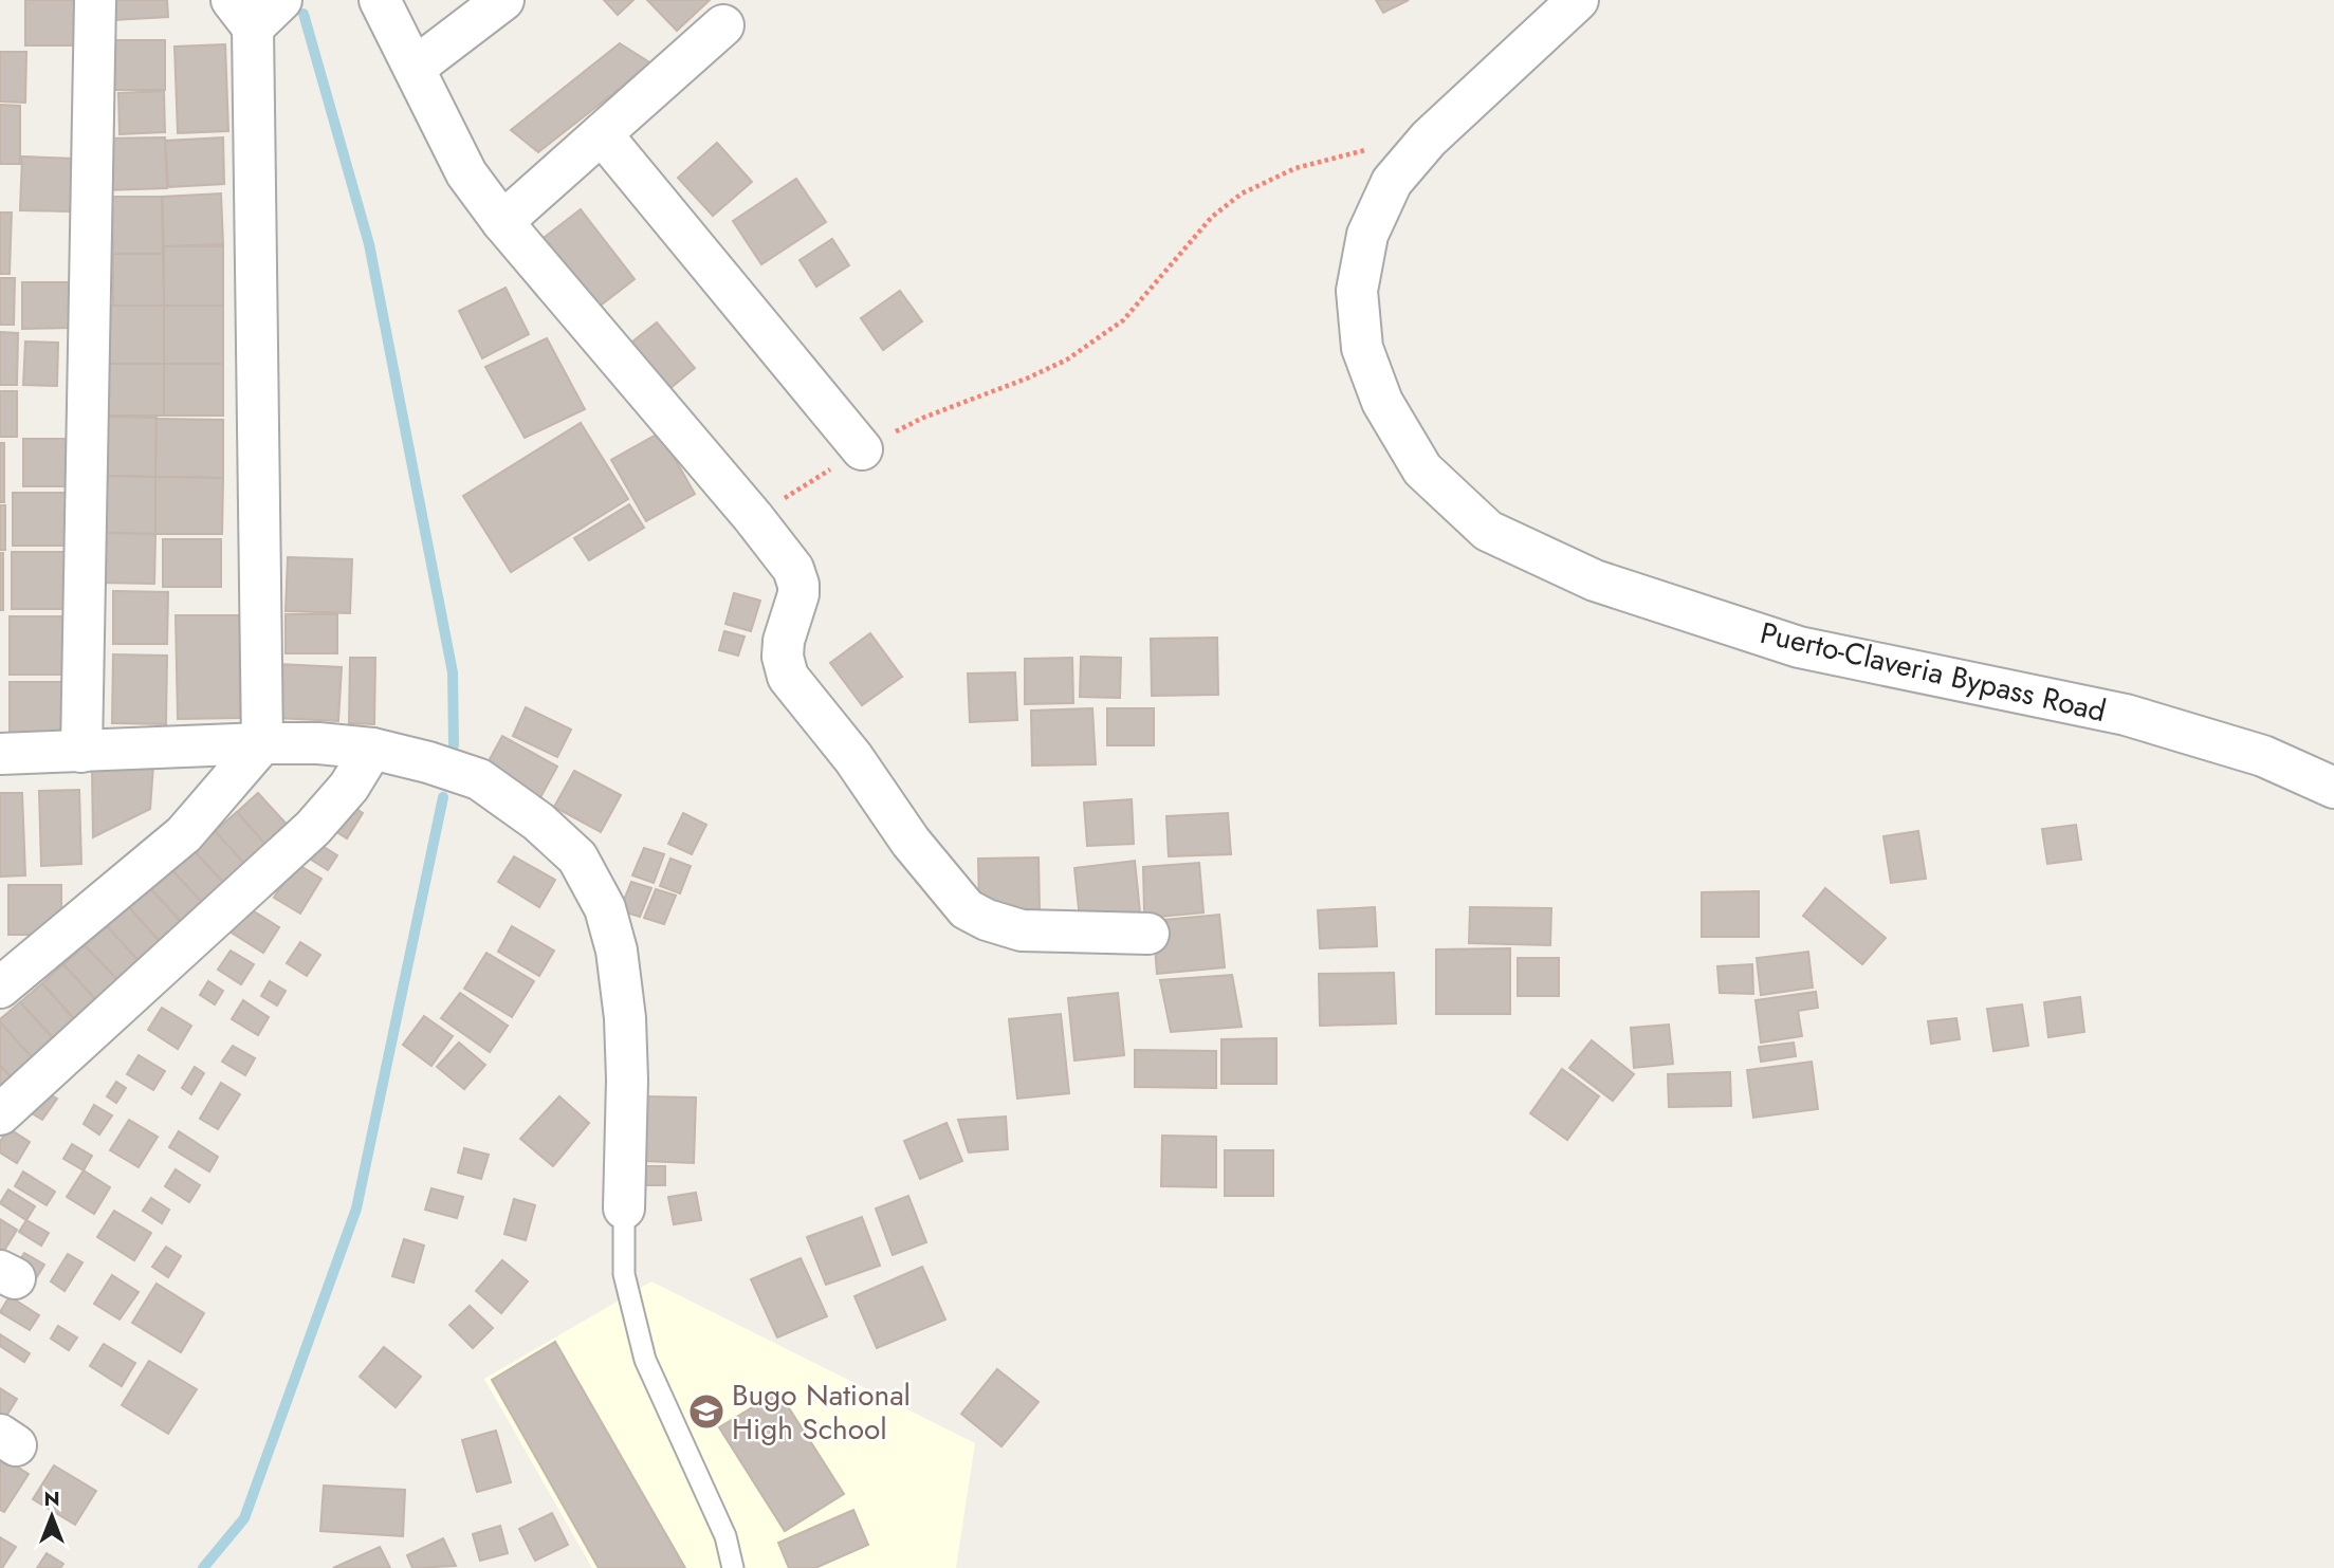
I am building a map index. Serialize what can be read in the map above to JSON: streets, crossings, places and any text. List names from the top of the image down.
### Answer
{
  "streets": {
    "street": ["Puerto-Claveria Bypass Road"]
  },
  "places": {
    "school or university": ["Bugo National High School"]
  },
  "north": "top"
}
